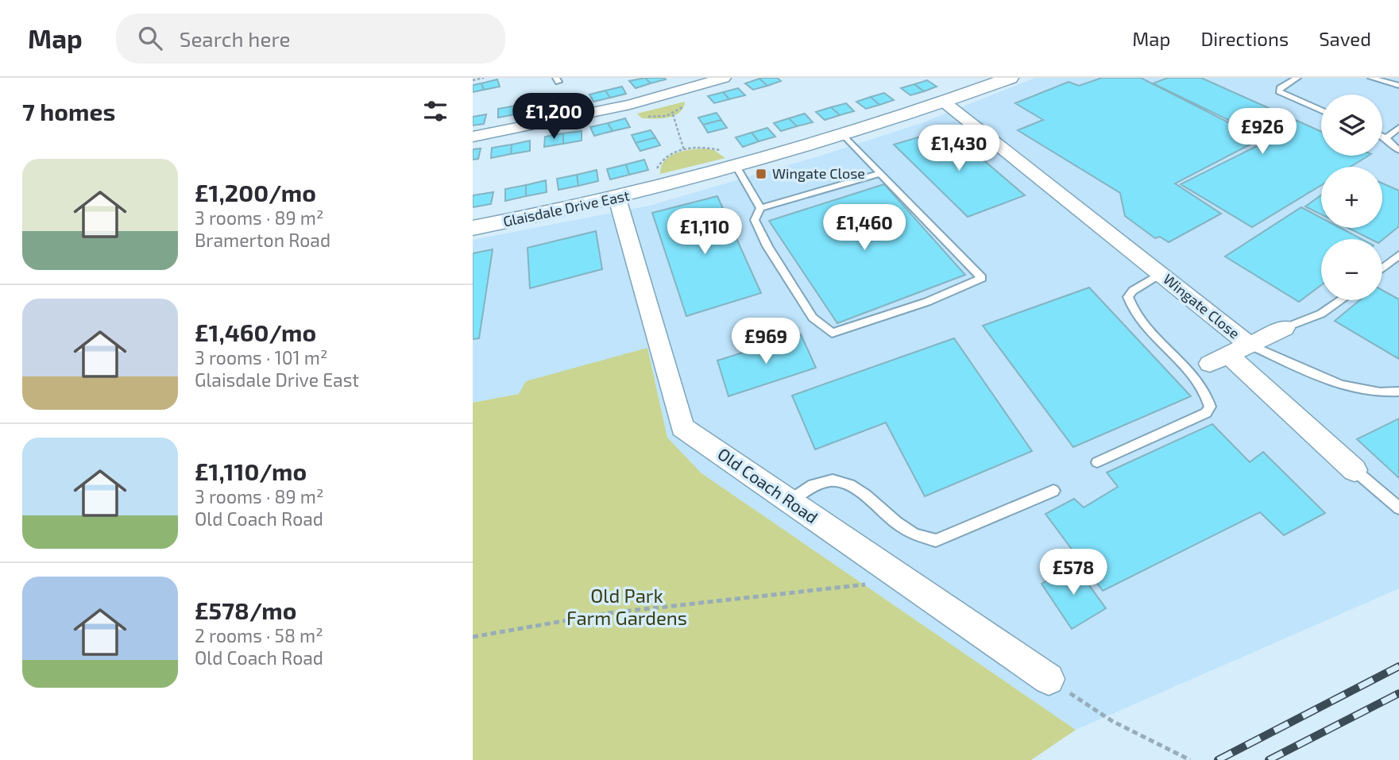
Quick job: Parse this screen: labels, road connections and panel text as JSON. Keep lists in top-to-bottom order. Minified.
{"streets":{"street":["Glaisdale Drive East","Wingate Close","Old Coach Road"]},"crossings":[["Glaisdale Drive East","Wingate Close"],["Glaisdale Drive East","Old Coach Road"]],"parks":["Old Park Farm Gardens"],"places":{"transit":["Wingate Close"]},"page":{"header":"Map","search":"Search here","nav":["Map","Directions","Saved"],"heading":"7 homes","price":["£1,200","£926","£1,430","£1,460","£1,110","£969","£578"],"map_buttons":["+","−"],"list":[{"name":"£1,200/mo","note":"3 rooms · 89 m² · Bramerton Road"},{"name":"£1,460/mo","note":"3 rooms · 101 m² · Glaisdale Drive East"},{"name":"£1,110/mo","note":"3 rooms · 89 m² · Old Coach Road"},{"name":"£578/mo","note":"2 rooms · 58 m² · Old Coach Road"}]}}
